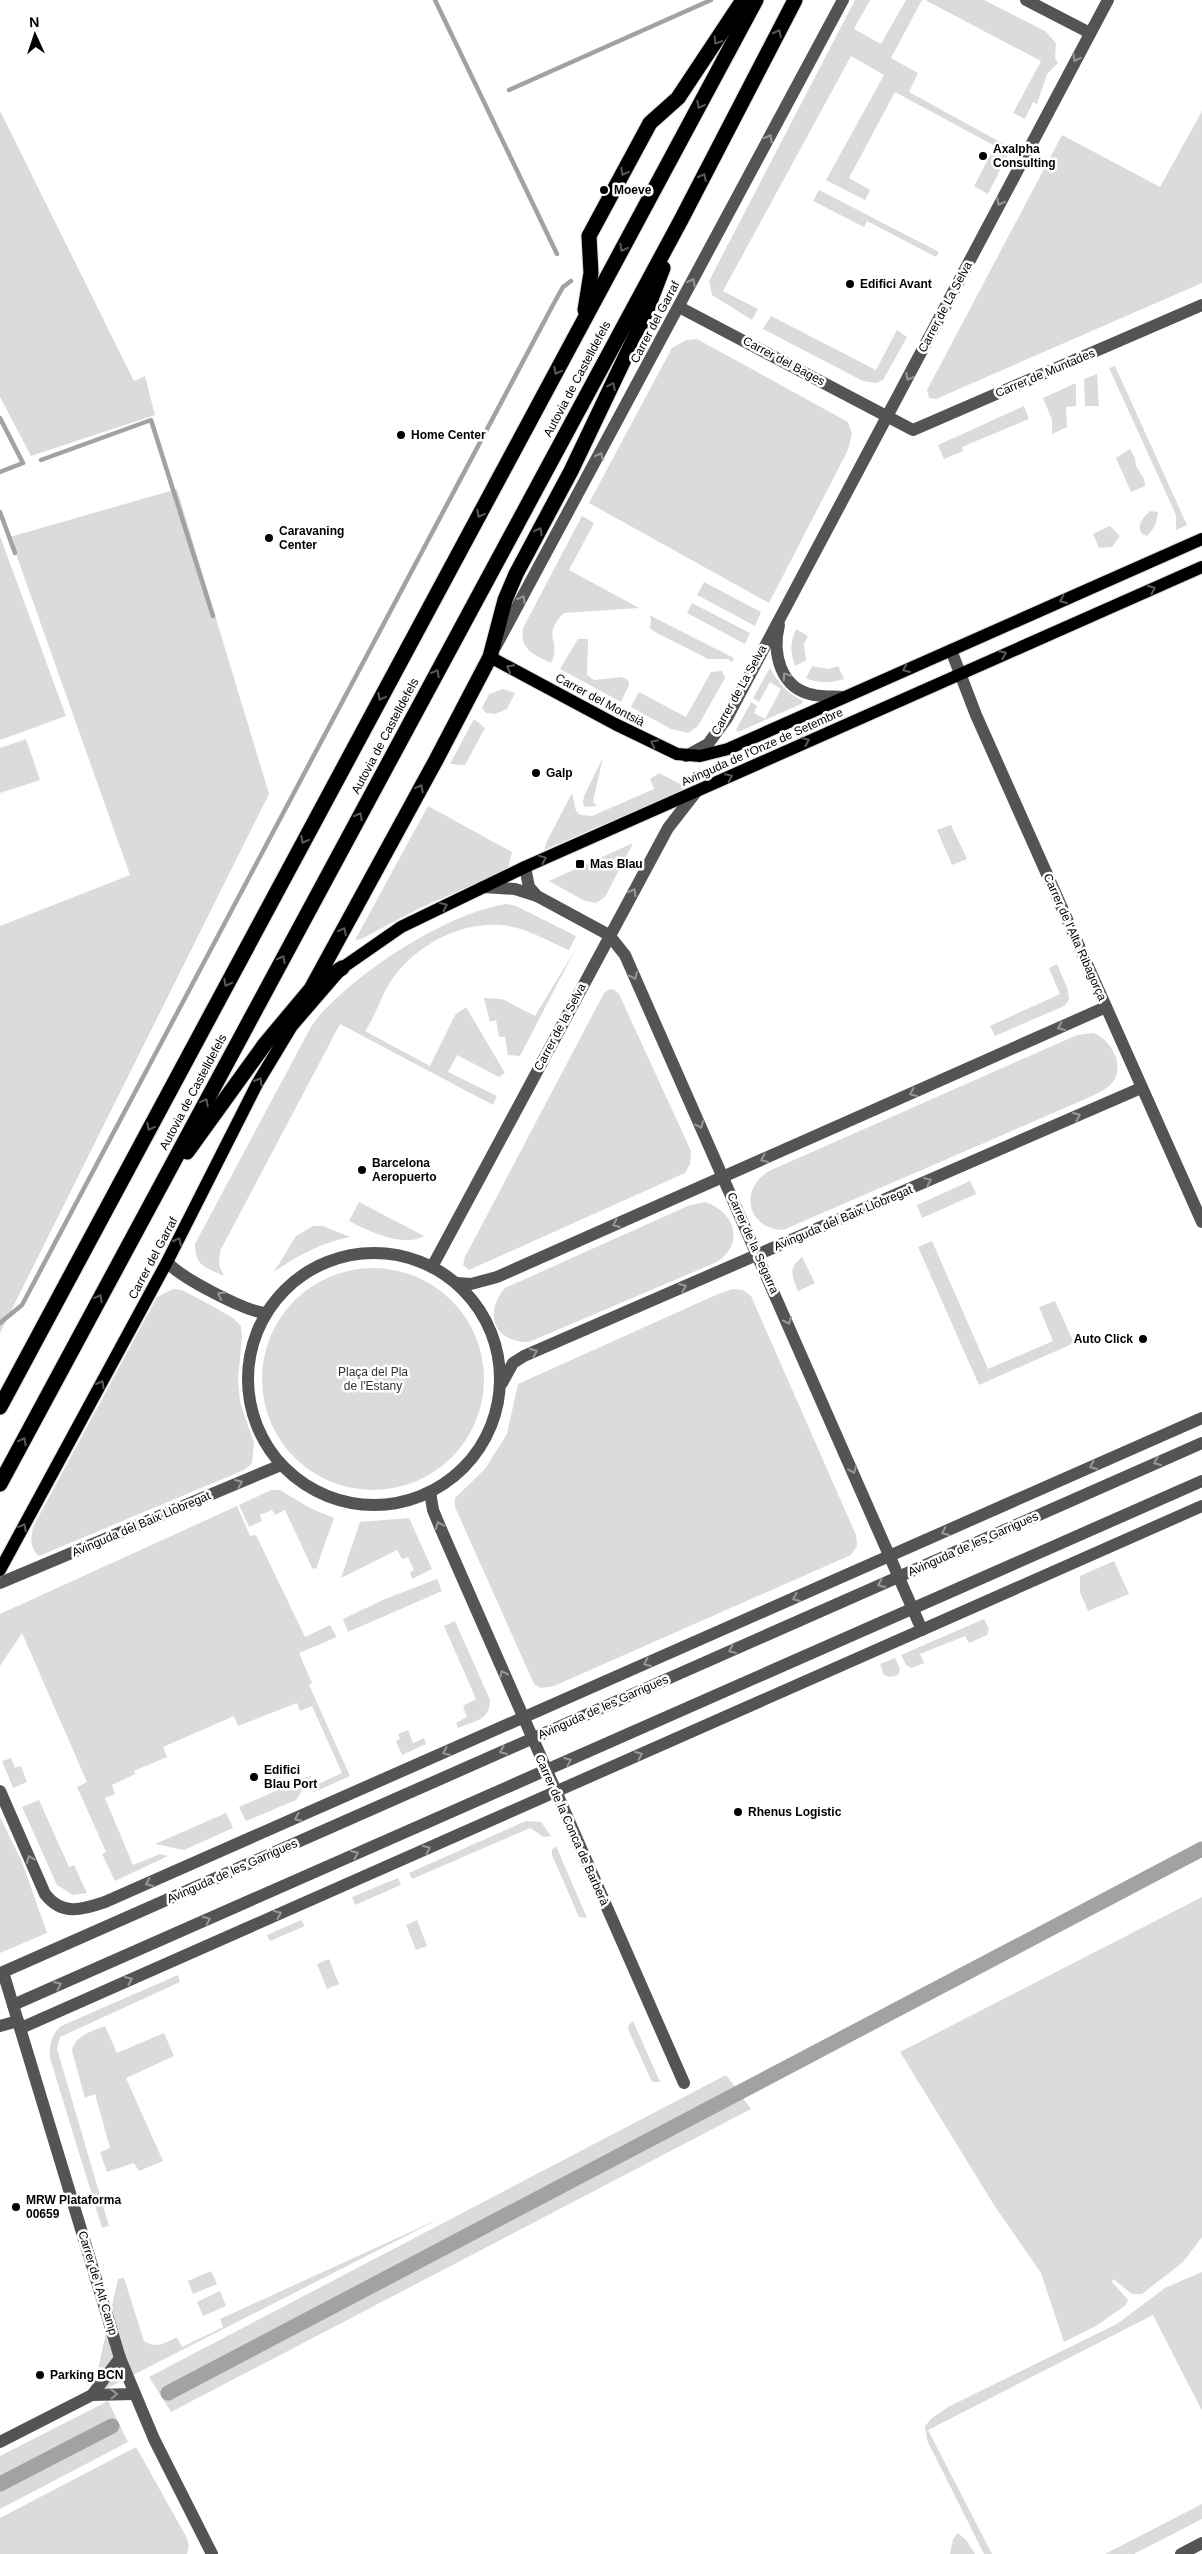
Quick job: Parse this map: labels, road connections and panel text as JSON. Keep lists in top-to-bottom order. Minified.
{"streets":{"highway":["Autovia de Castelldefels"],"main road":["Carrer del Garraf","Carrer del Montsià","Avinguda de l'Onze de Setembre"],"street":["Carrer de La Selva","Carrer del Bages","Carrer de Muntades","Carrer de l'Alta Ribagorça","Carrer de la Selva","Avinguda del Baix Llobregat","Carrer de la Segarra","Avinguda de les Garrigues","Carrer de la Conca de Barberà","Carrer de l'Alt Camp"]},"crossings":[["Carrer de La Selva","Carrer del Bages"],["Carrer de La Selva","Carrer de Muntades"],["Carrer de La Selva","Carrer del Montsià"],["Carrer de La Selva","Avinguda de l'Onze de Setembre"],["Carrer del Garraf","Carrer del Bages"],["Carrer del Garraf","Carrer del Montsià"],["Carrer del Garraf","Avinguda de l'Onze de Setembre"],["Carrer del Bages","Carrer de Muntades"],["Carrer del Montsià","Avinguda de l'Onze de Setembre"],["Avinguda de l'Onze de Setembre","Carrer de l'Alta Ribagorça"],["Avinguda de l'Onze de Setembre","Carrer de la Selva"],["Avinguda de l'Onze de Setembre","Carrer de la Segarra"],["Carrer de l'Alta Ribagorça","Avinguda del Baix Llobregat"],["Carrer de la Selva","Carrer de la Segarra"],["Avinguda del Baix Llobregat","Carrer de la Segarra"],["Carrer de la Segarra","Avinguda de les Garrigues"],["Avinguda de les Garrigues","Carrer de la Conca de Barberà"],["Avinguda de les Garrigues","Carrer de l'Alt Camp"]],"one_way":["Carrer del Garraf","Carrer del Montsià","Carrer de la Segarra","Carrer de la Conca de Barberà"],"parks":["Plaça del Pla de l'Estany"],"places":{"other":["Axalpha Consulting","Moeve","Edifici Avant","Home Center","Caravaning Center","Galp","Barcelona Aeropuerto","Auto Click","Edifici Blau Port","Rhenus Logistic","MRW Plataforma 00659","Parking BCN"],"transit":["Mas Blau"]},"north":"top"}
